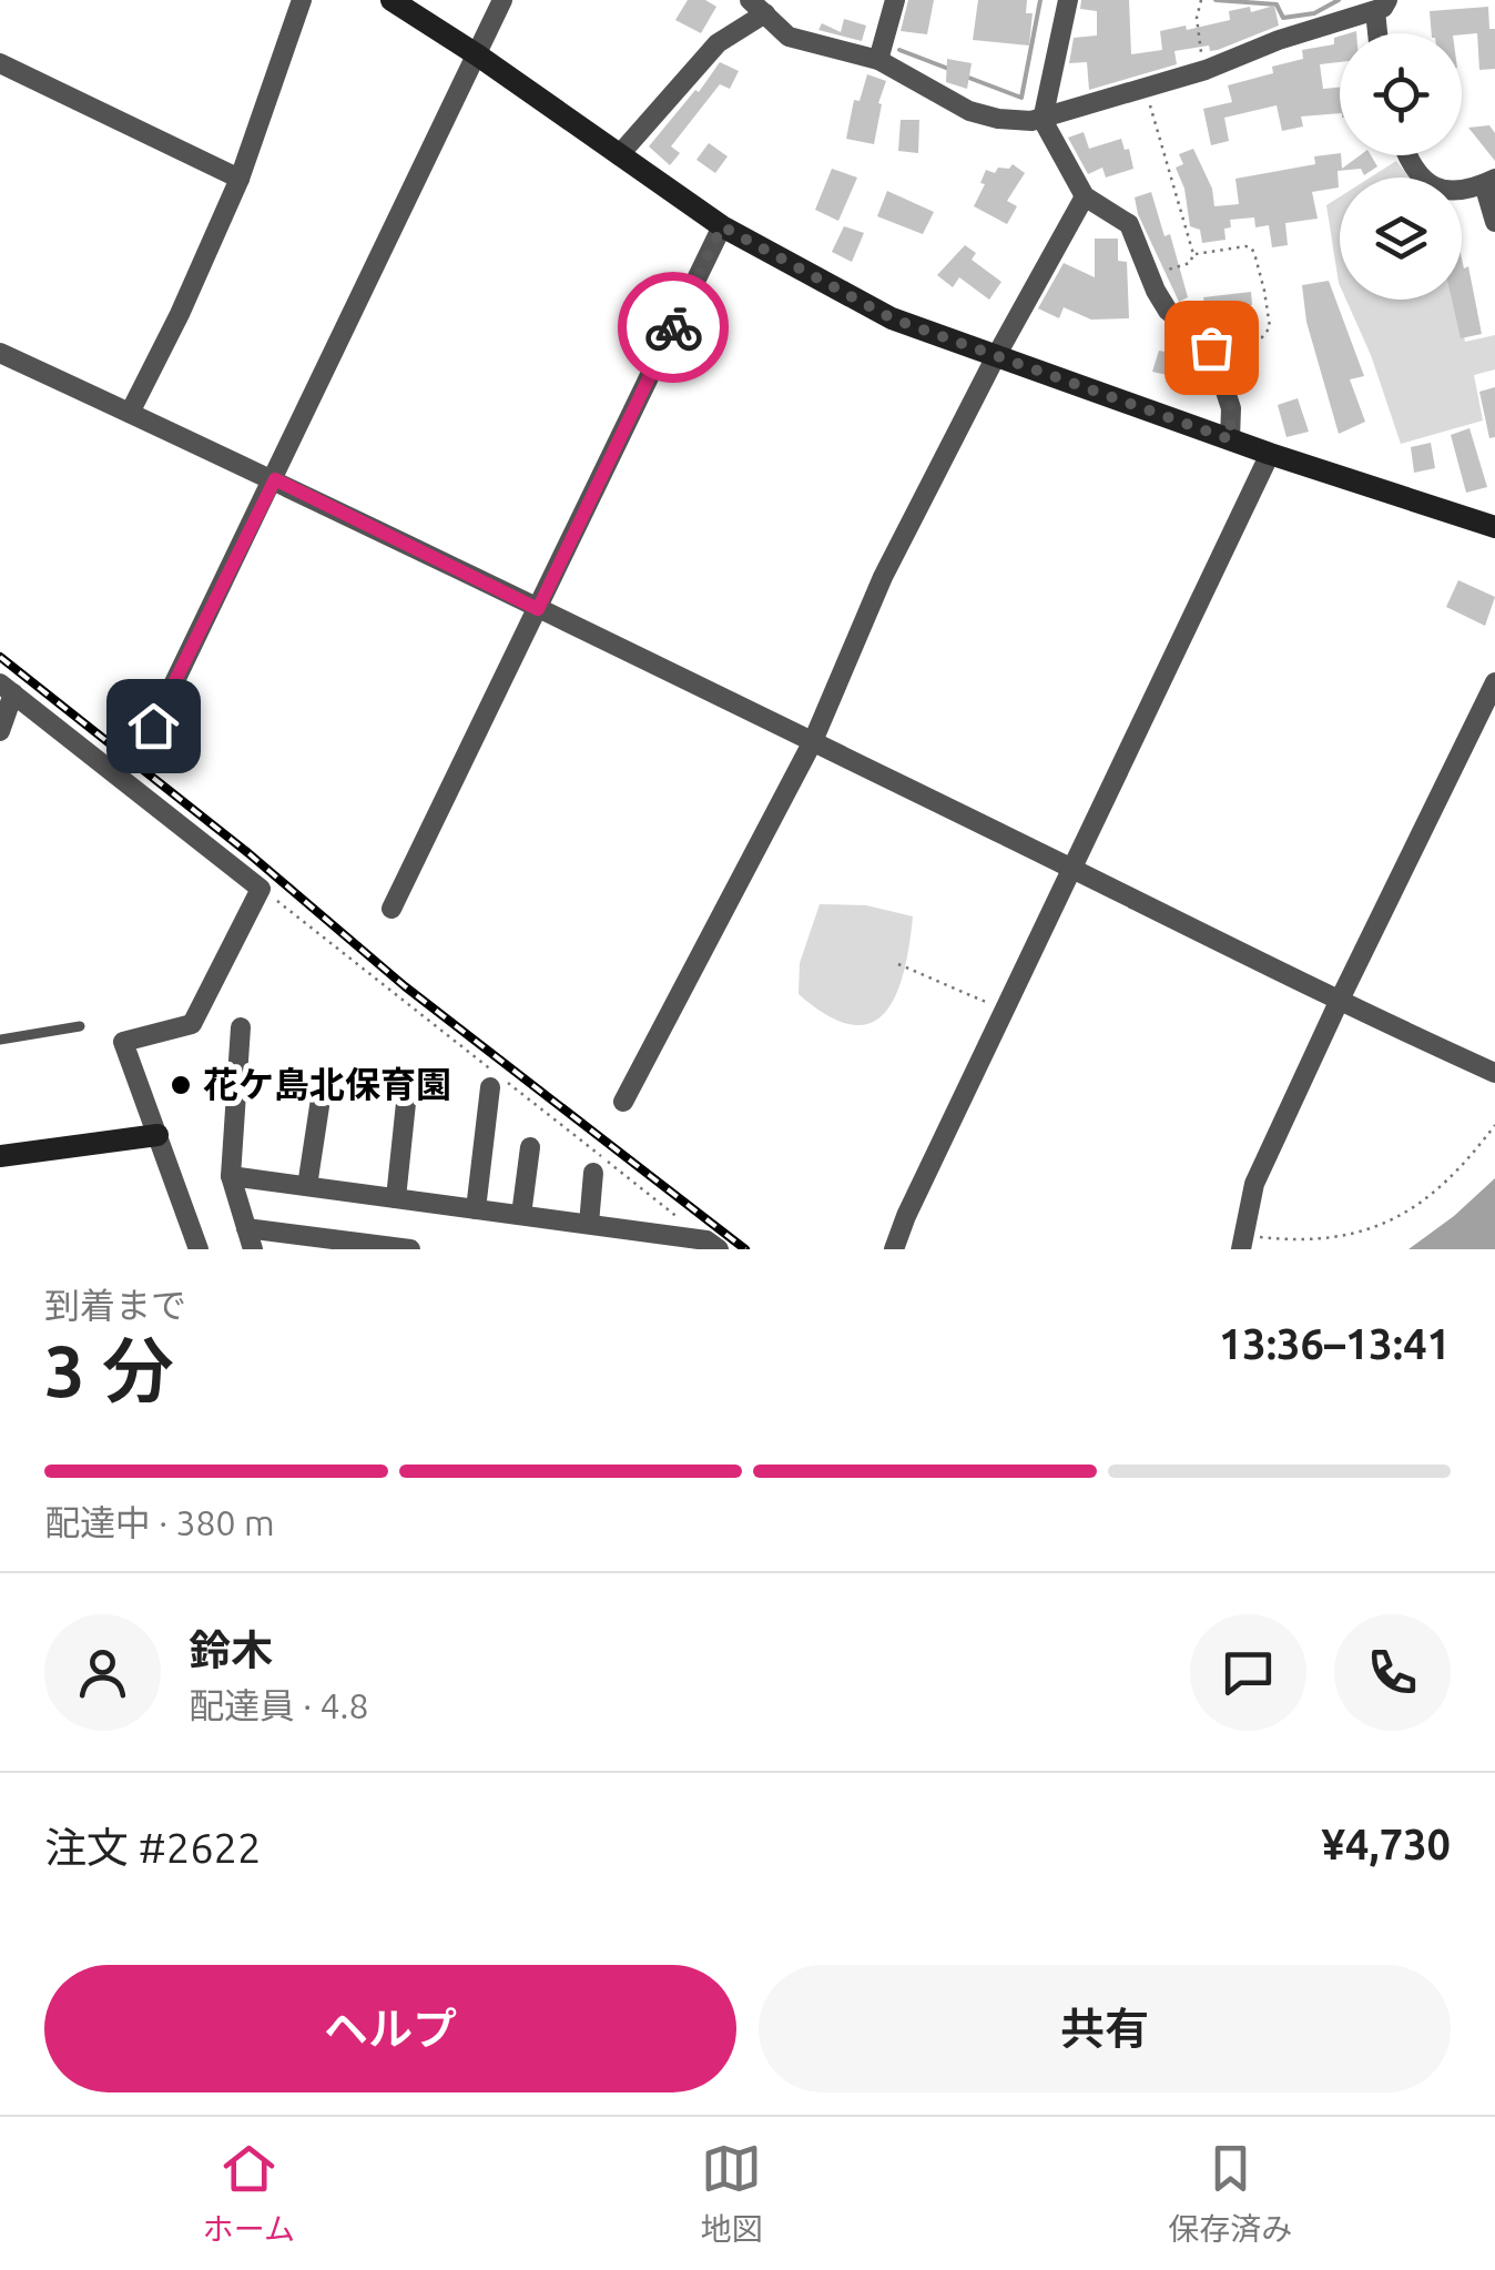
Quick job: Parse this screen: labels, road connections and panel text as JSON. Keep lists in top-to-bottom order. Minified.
{"places":["花ケ島北保育園"],"page":{"heading":["3 分","到着まで","13:36–13:41"],"panel":["鈴木","配達員 · 4.8","注文 #2622","¥4,730"],"bar":"配達中 · 380 m","buttons":["ヘルプ","共有"],"tabs":["ホーム","地図","保存済み"]}}
